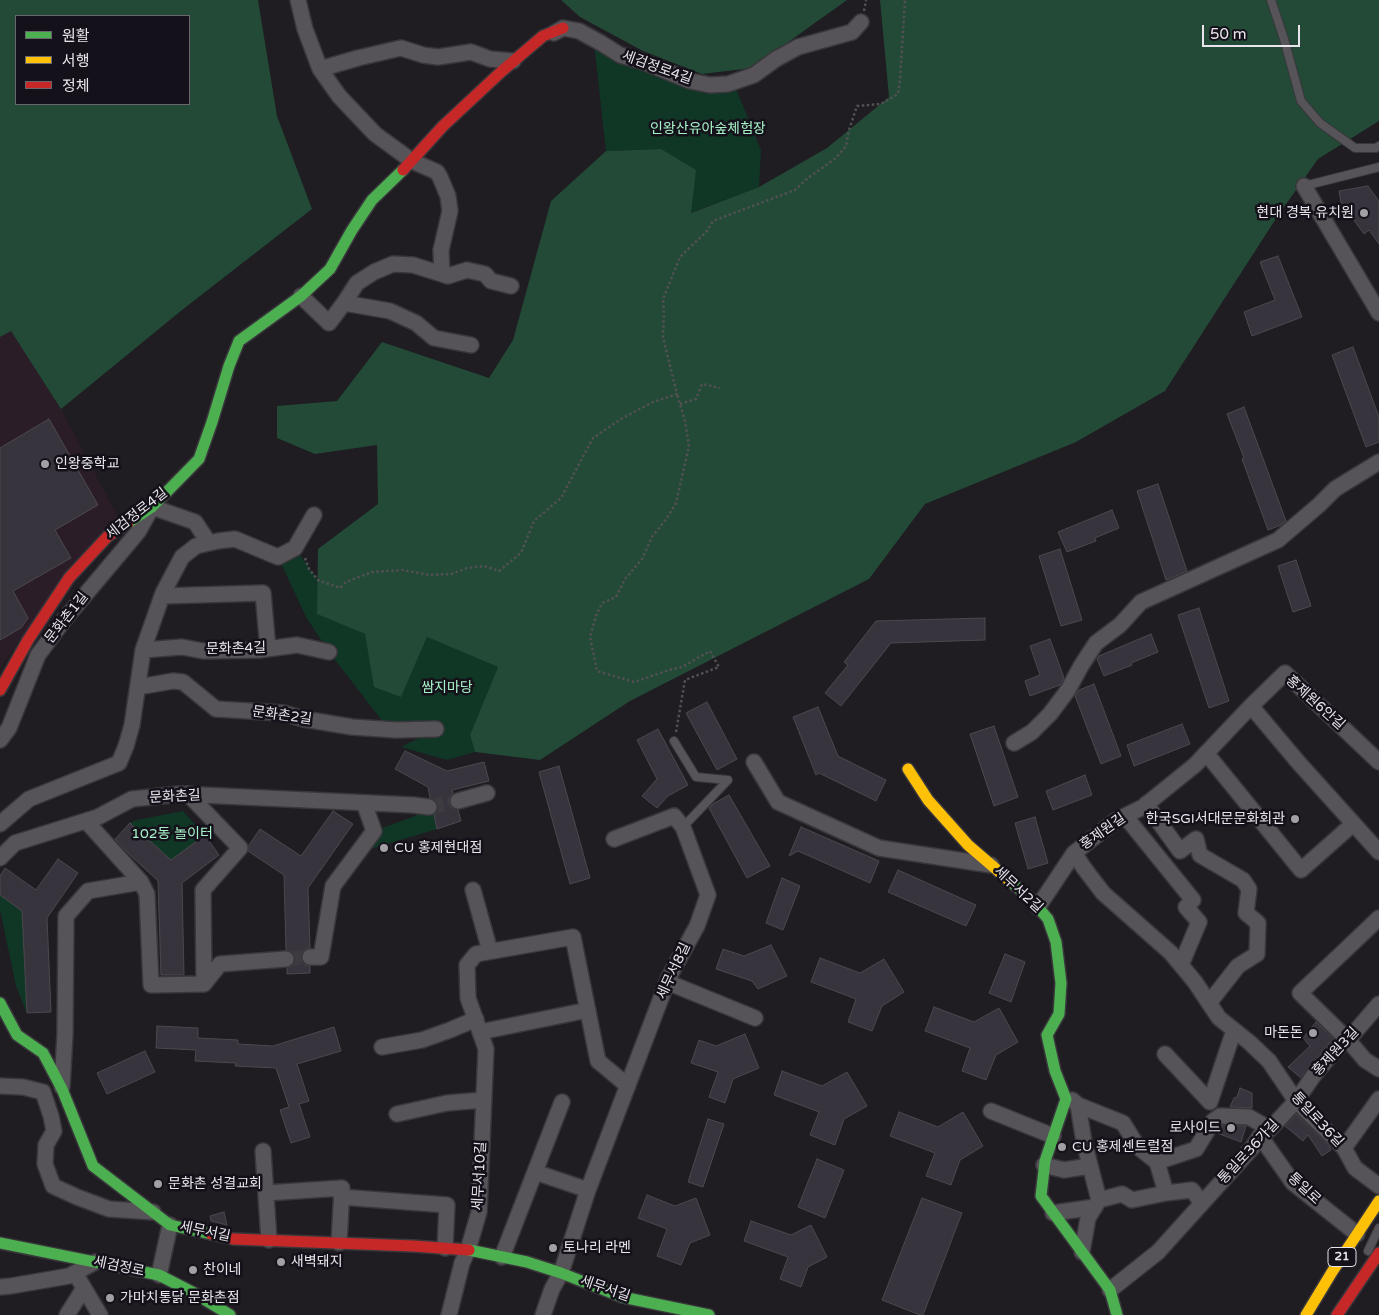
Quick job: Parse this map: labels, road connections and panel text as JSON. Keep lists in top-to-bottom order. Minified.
{"streets":{"street":["세검정로4길","문화촌1길","문화촌4길","홍제원6안길","문화촌2길","문화촌길","홍제원길","세무서2길","세무서8길","홍제원3길","통일로36길","통일로36가길","세무서10길","통일로","세무서길","21","세검정로"]},"crossings":[["세검정로4길","문화촌1길"],["홍제원6안길","홍제원길"],["홍제원길","세무서2길"],["홍제원길","통일로36길"],["세무서8길","세무서10길"],["세무서8길","세무서길"],["홍제원3길","통일로36길"],["홍제원3길","통일로36가길"],["통일로36길","통일로36가길"],["통일로36가길","통일로"],["세무서10길","세무서길"],["통일로","21"]],"parks":["인왕산유아숲체험장","쌈지마당","102동 놀이터"],"places":["현대 경복 유치원","인왕중학교","한국SGI서대문문화회관","CU 홍제현대점","마돈돈","로사이드","CU 홍제센트럴점","문화촌 성결교회","토나리 라멘","새벽돼지","찬이네","가마치통닭 문화촌점"],"legend":["원활","서행","정체"],"scale_bar":"50 m"}
